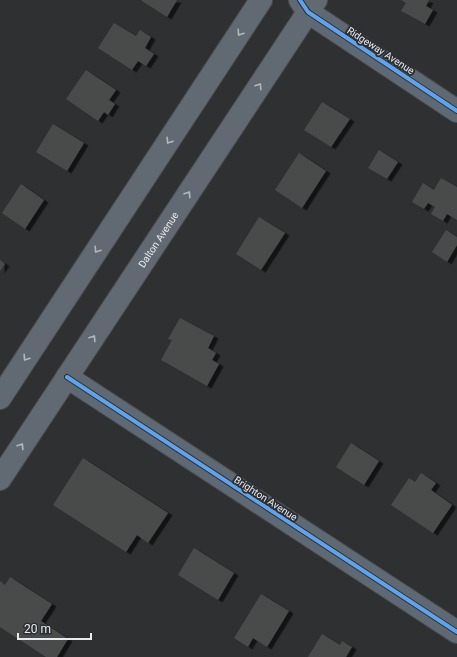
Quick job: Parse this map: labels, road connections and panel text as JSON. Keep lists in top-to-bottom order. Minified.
{"streets":{"main road":["Dalton Avenue"],"street":["Ridgeway Avenue","Brighton Avenue"]},"crossings":[["Ridgeway Avenue","Dalton Avenue"],["Dalton Avenue","Brighton Avenue"]],"scale_bar":"20 m"}
